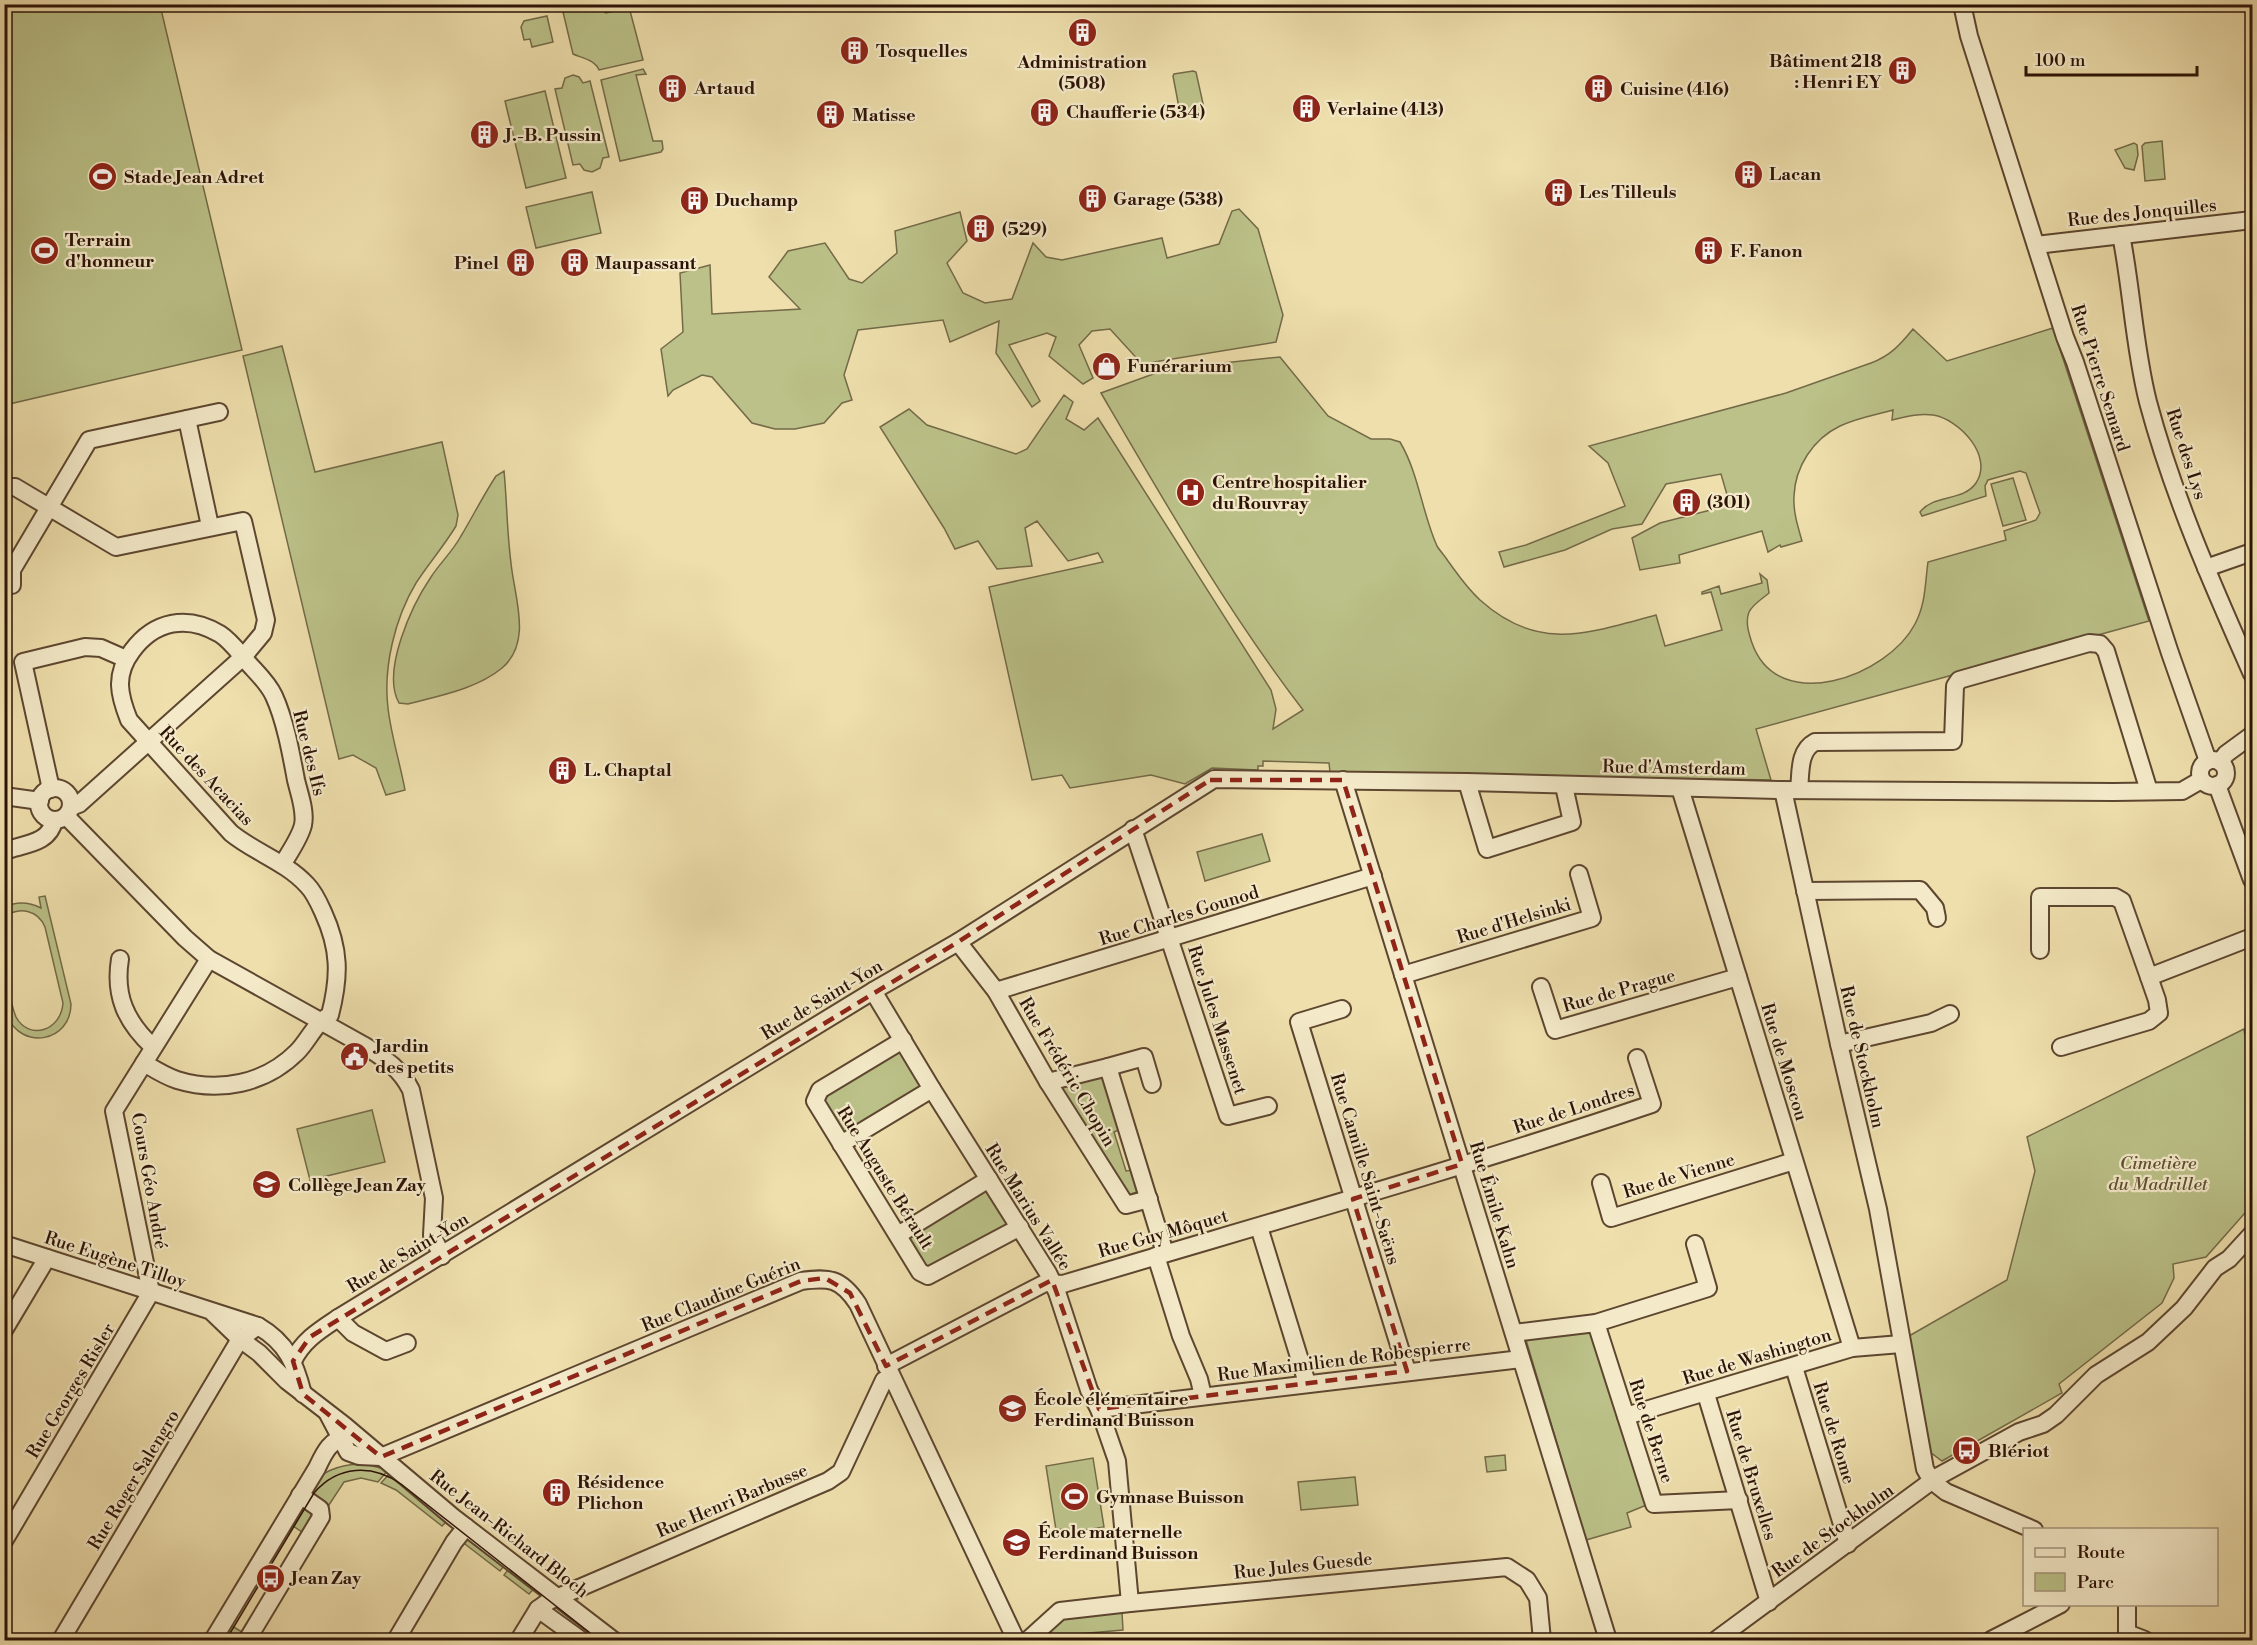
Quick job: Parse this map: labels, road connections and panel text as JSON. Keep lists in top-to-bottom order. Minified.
{"streets":{"street":["Rue des Jonquilles","Rue Pierre Semard","Rue des Lys","Rue des Ifs","Rue d'Amsterdam","Rue des Acacias","Rue Charles Gounod","Rue d'Helsinki","Rue de Prague","Rue de Saint-Yon","Rue Jules Massenet","Rue de Stockholm","Rue de Moscou","Rue Frédéric Chopin","Rue de Londres","Rue Camille Saint-Saëns","Rue de Vienne","Rue Auguste Bérault","Cours Géo André","Rue Émile Kahn","Rue Marius Vallée","Rue Guy Môquet","Rue Eugène Tilloy","Rue Claudine Guérin","Rue de Washington","Rue Maximilien de Robespierre","Rue Georges Risler","Rue de Berne","Rue de Rome","Rue de Bruxelles","Rue Roger Salengro","Rue Henri Barbusse","Rue Jean-Richard Bloch","Rue Jules Guesde"]},"crossings":[["Rue des Jonquilles","Rue Pierre Semard"],["Rue des Jonquilles","Rue des Lys"],["Rue des Ifs","Rue des Acacias"],["Rue d'Amsterdam","Rue de Saint-Yon"],["Rue d'Amsterdam","Rue de Stockholm"],["Rue d'Amsterdam","Rue de Moscou"],["Rue d'Amsterdam","Rue Émile Kahn"],["Rue des Acacias","Cours Géo André"],["Rue Charles Gounod","Rue Jules Massenet"],["Rue Charles Gounod","Rue Frédéric Chopin"],["Rue Charles Gounod","Rue Émile Kahn"],["Rue d'Helsinki","Rue Émile Kahn"],["Rue de Prague","Rue de Moscou"],["Rue de Saint-Yon","Rue Jules Massenet"],["Rue de Saint-Yon","Rue Frédéric Chopin"],["Rue de Saint-Yon","Rue Émile Kahn"],["Rue de Saint-Yon","Rue Marius Vallée"],["Rue de Saint-Yon","Rue Eugène Tilloy"],["Rue de Stockholm","Rue de Washington"],["Rue de Stockholm","Rue de Rome"],["Rue de Stockholm","Rue de Bruxelles"],["Rue de Moscou","Rue de Vienne"],["Rue de Moscou","Rue de Washington"],["Rue de Londres","Rue Émile Kahn"],["Rue de Londres","Rue Guy Môquet"],["Rue Camille Saint-Saëns","Rue Guy Môquet"],["Rue Camille Saint-Saëns","Rue Maximilien de Robespierre"],["Rue Auguste Bérault","Rue Marius Vallée"],["Cours Géo André","Rue Eugène Tilloy"],["Cours Géo André","Rue Georges Risler"],["Rue Émile Kahn","Rue Guy Môquet"],["Rue Émile Kahn","Rue Maximilien de Robespierre"],["Rue Marius Vallée","Rue Guy Môquet"],["Rue Marius Vallée","Rue Maximilien de Robespierre"],["Rue Marius Vallée","Rue Jules Guesde"],["Rue Guy Môquet","Rue Claudine Guérin"],["Rue Guy Môquet","Rue Henri Barbusse"],["Rue Eugène Tilloy","Rue Claudine Guérin"],["Rue Eugène Tilloy","Rue Georges Risler"],["Rue Eugène Tilloy","Rue Roger Salengro"],["Rue Eugène Tilloy","Rue Jean-Richard Bloch"],["Rue Claudine Guérin","Rue Henri Barbusse"],["Rue Claudine Guérin","Rue Jean-Richard Bloch"],["Rue de Washington","Rue de Berne"],["Rue de Washington","Rue de Rome"],["Rue de Washington","Rue de Bruxelles"],["Rue de Berne","Rue de Bruxelles"],["Rue Henri Barbusse","Rue Jean-Richard Bloch"]],"parks":["Cimetière du Madrillet"],"places":{"building":["Administration (508)","Tosquelles","Bâtiment 218 : Henri EY","Artaud","Cuisine (416)","Verlaine (413)","Chaufferie (534)","Matisse","J.-B. Pussin","Lacan","Les Tilleuls","Garage (538)","Duchamp","(529)","F. Fanon","Pinel","Maupassant","(301)","L. Chaptal","Résidence Plichon"],"sports":["Stade Jean Adret","Terrain d'honneur","Gymnase Buisson"],"shop":["Funérarium"],"hospital":["Centre hospitalier du Rouvray"],"public building":["Jardin des petits"],"school or university":["Collège Jean Zay","École élémentaire Ferdinand Buisson","École maternelle Ferdinand Buisson"],"bus stop":["Blériot","Jean Zay"]},"legend":["Route","Parc"],"scale_bar":"100 m"}
